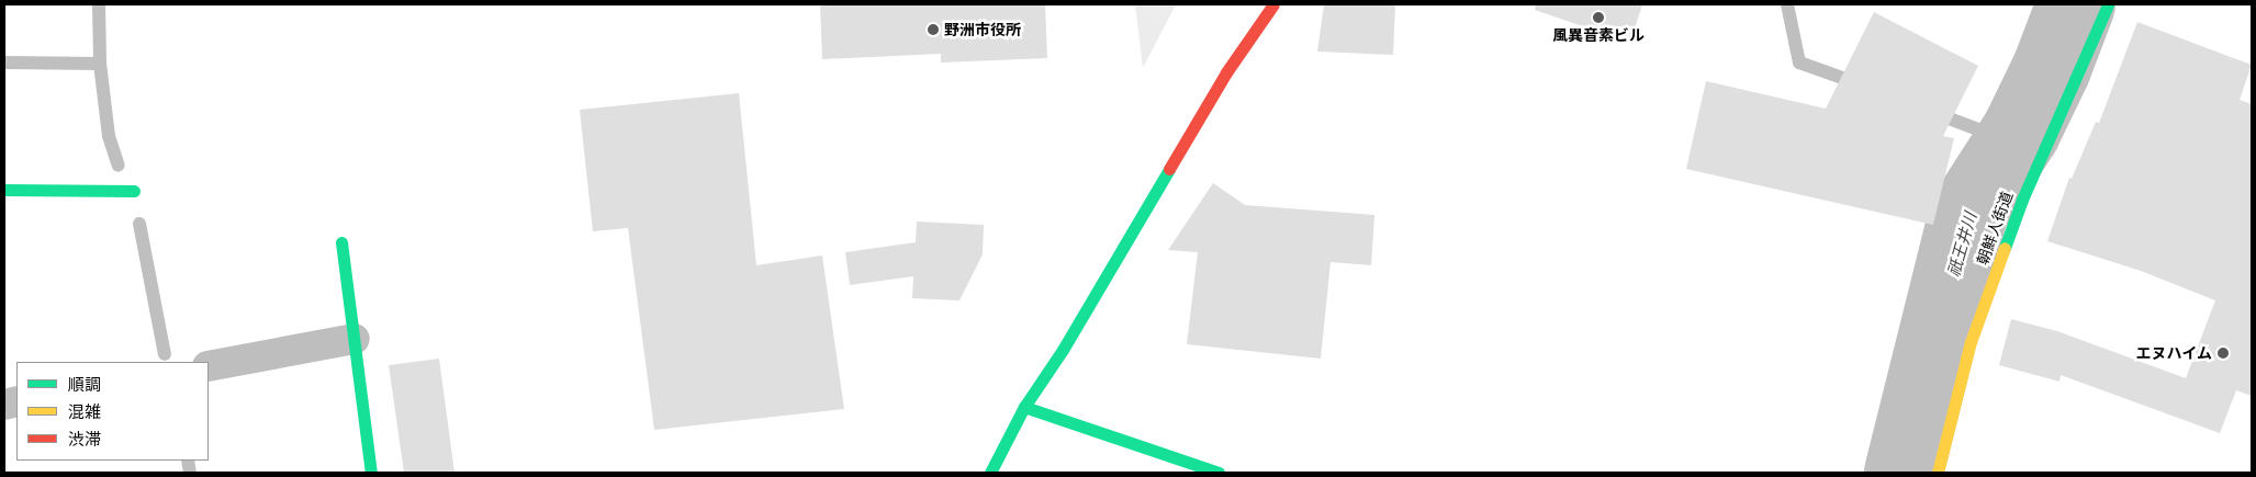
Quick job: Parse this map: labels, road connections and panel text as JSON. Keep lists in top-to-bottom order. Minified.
{"streets":{"street":["朝鮮人街道"]},"water":["祇王井川"],"places":["風異音素ビル","野洲市役所","エヌハイム"],"legend":["順調","混雑","渋滞"]}
